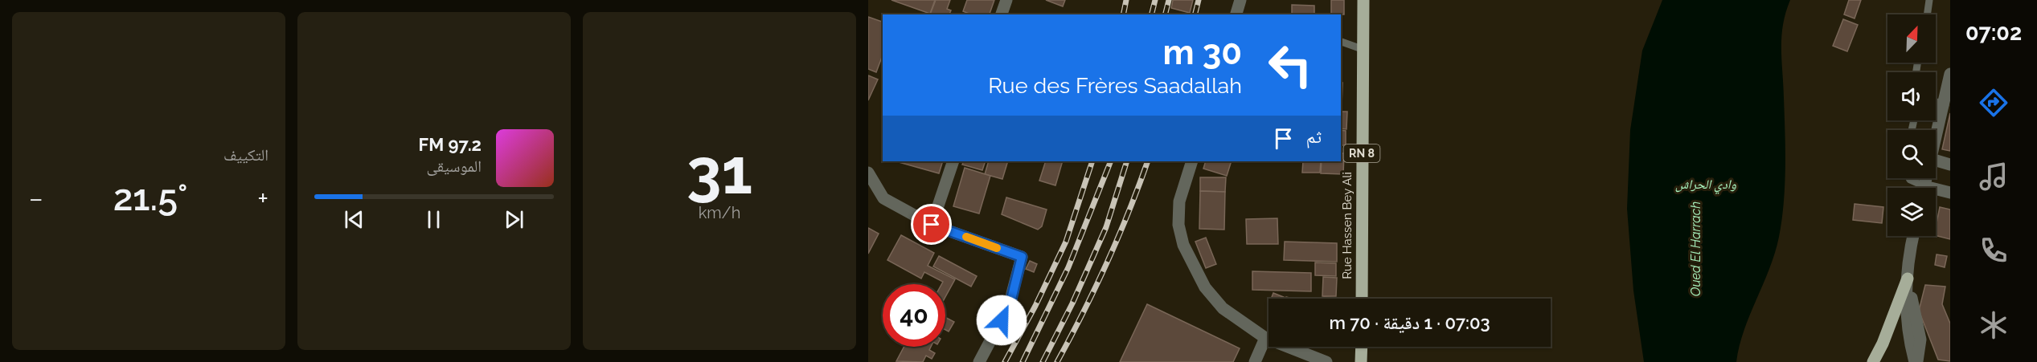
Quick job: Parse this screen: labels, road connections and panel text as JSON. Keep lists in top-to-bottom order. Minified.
{"streets":{"main road":["RN 8","Rue Hassen Bey Ali"]},"water":["وادي الحراش","Oued El Harrach"],"north":"top right","page":{"tabs":"07:02","tile":[["31","km/h"],"التكييف"],"turn":["30 m","Rue des Frères Saadallah"],"then":"ثم","song":["97.2 FM","الموسيقى"],"heat":["−","21.5°","+"],"limit":"40","trip":"07:03 · 1 دقيقة · 70 m"}}
